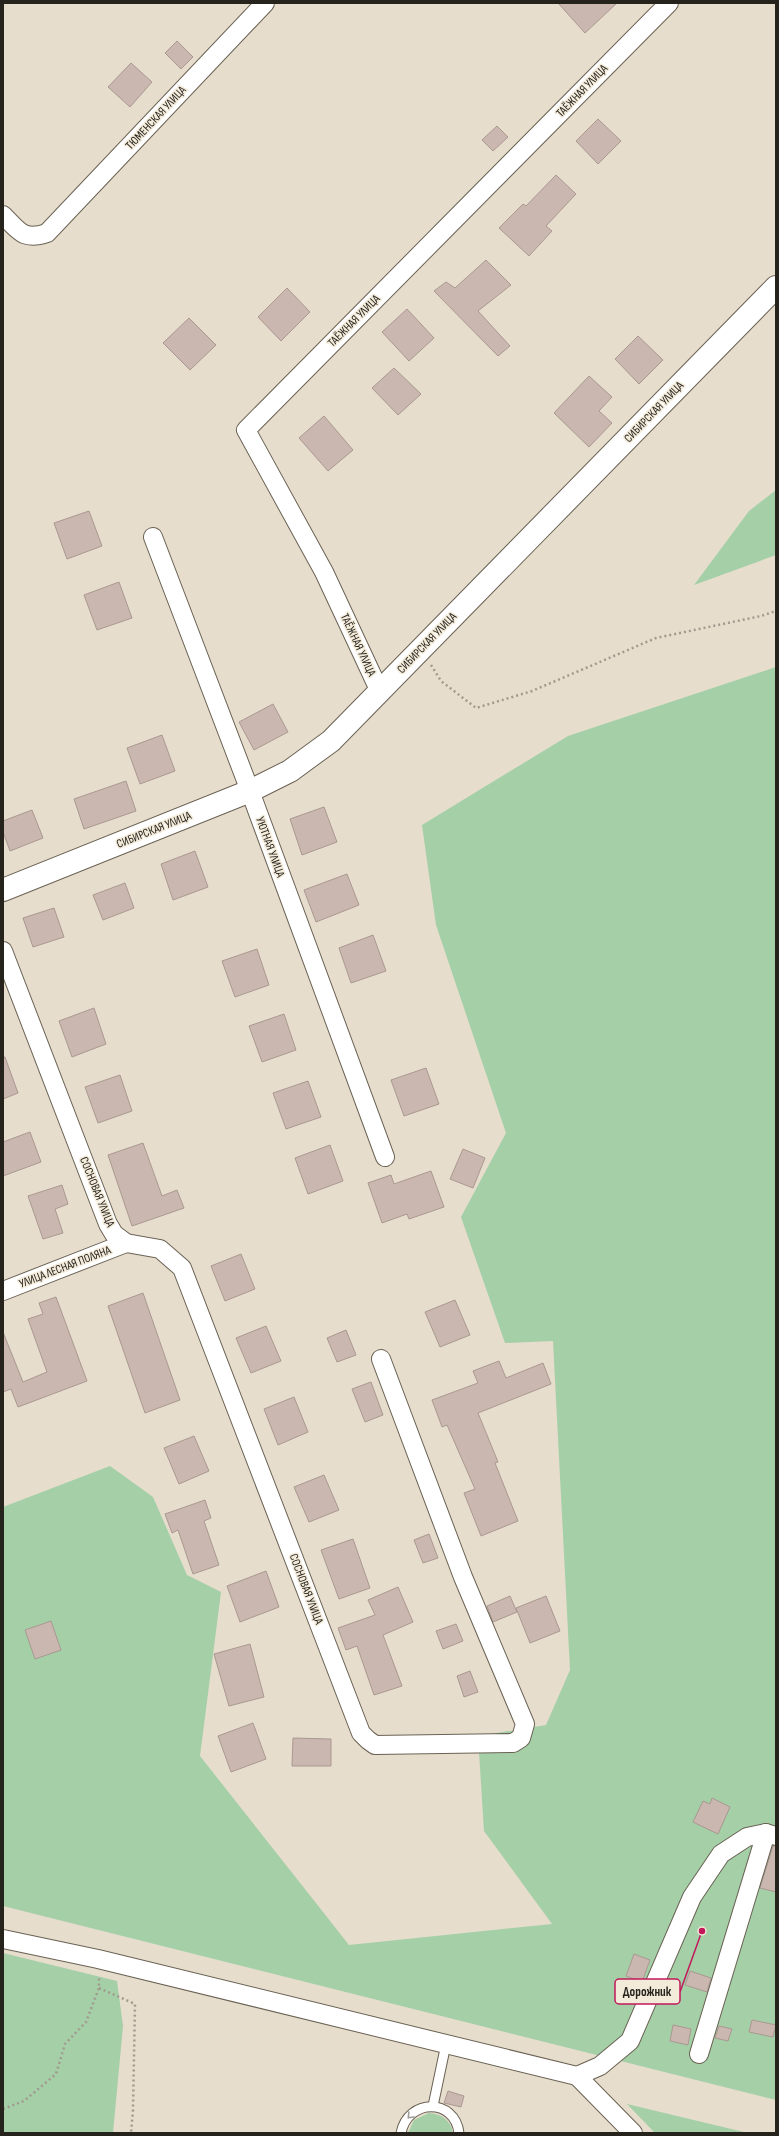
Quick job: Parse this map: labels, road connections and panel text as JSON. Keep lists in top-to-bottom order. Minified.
{"streets":{"street":["ТАЁЖНАЯ УЛИЦА","ТЮМЕНСКАЯ УЛИЦА","СИБИРСКАЯ УЛИЦА","УЮТНАЯ УЛИЦА","СОСНОВАЯ УЛИЦА","УЛИЦА ЛЕСНАЯ ПОЛЯНА"]},"crossings":[["ТАЁЖНАЯ УЛИЦА","СИБИРСКАЯ УЛИЦА"],["СИБИРСКАЯ УЛИЦА","УЮТНАЯ УЛИЦА"],["СОСНОВАЯ УЛИЦА","УЛИЦА ЛЕСНАЯ ПОЛЯНА"]],"places":["Дорожник"]}
